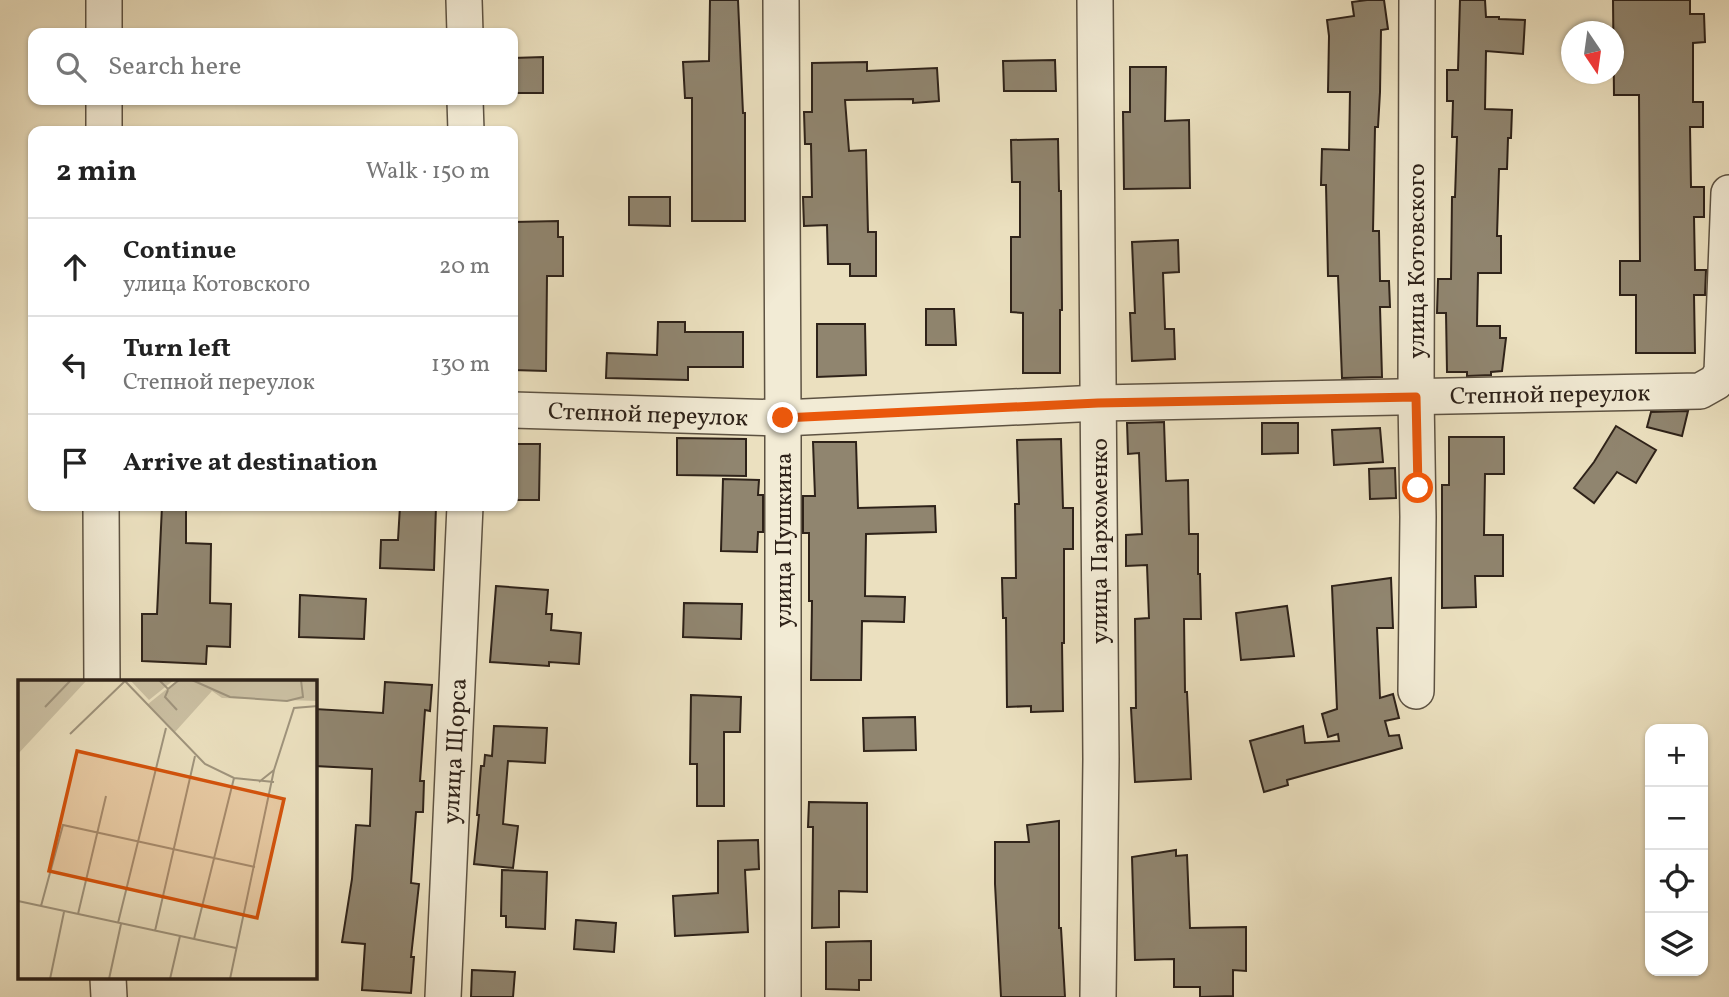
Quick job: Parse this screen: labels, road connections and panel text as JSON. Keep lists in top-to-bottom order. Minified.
{"streets":{"street":["улица Котовского","Степной переулок","улица Пушкина","улица Пархоменко","улица Щорса"]},"crossings":[["улица Котовского","Степной переулок"],["Степной переулок","улица Пушкина"],["Степной переулок","улица Пархоменко"]],"north":"bottom","page":{"search":"Search here","heading":["2 min","Walk · 150 m"],"list":[["Continue","улица Котовского","20 m"],["Turn left","Степной переулок","130 m"],"Arrive at destination"],"map_buttons":["+","−"]}}
